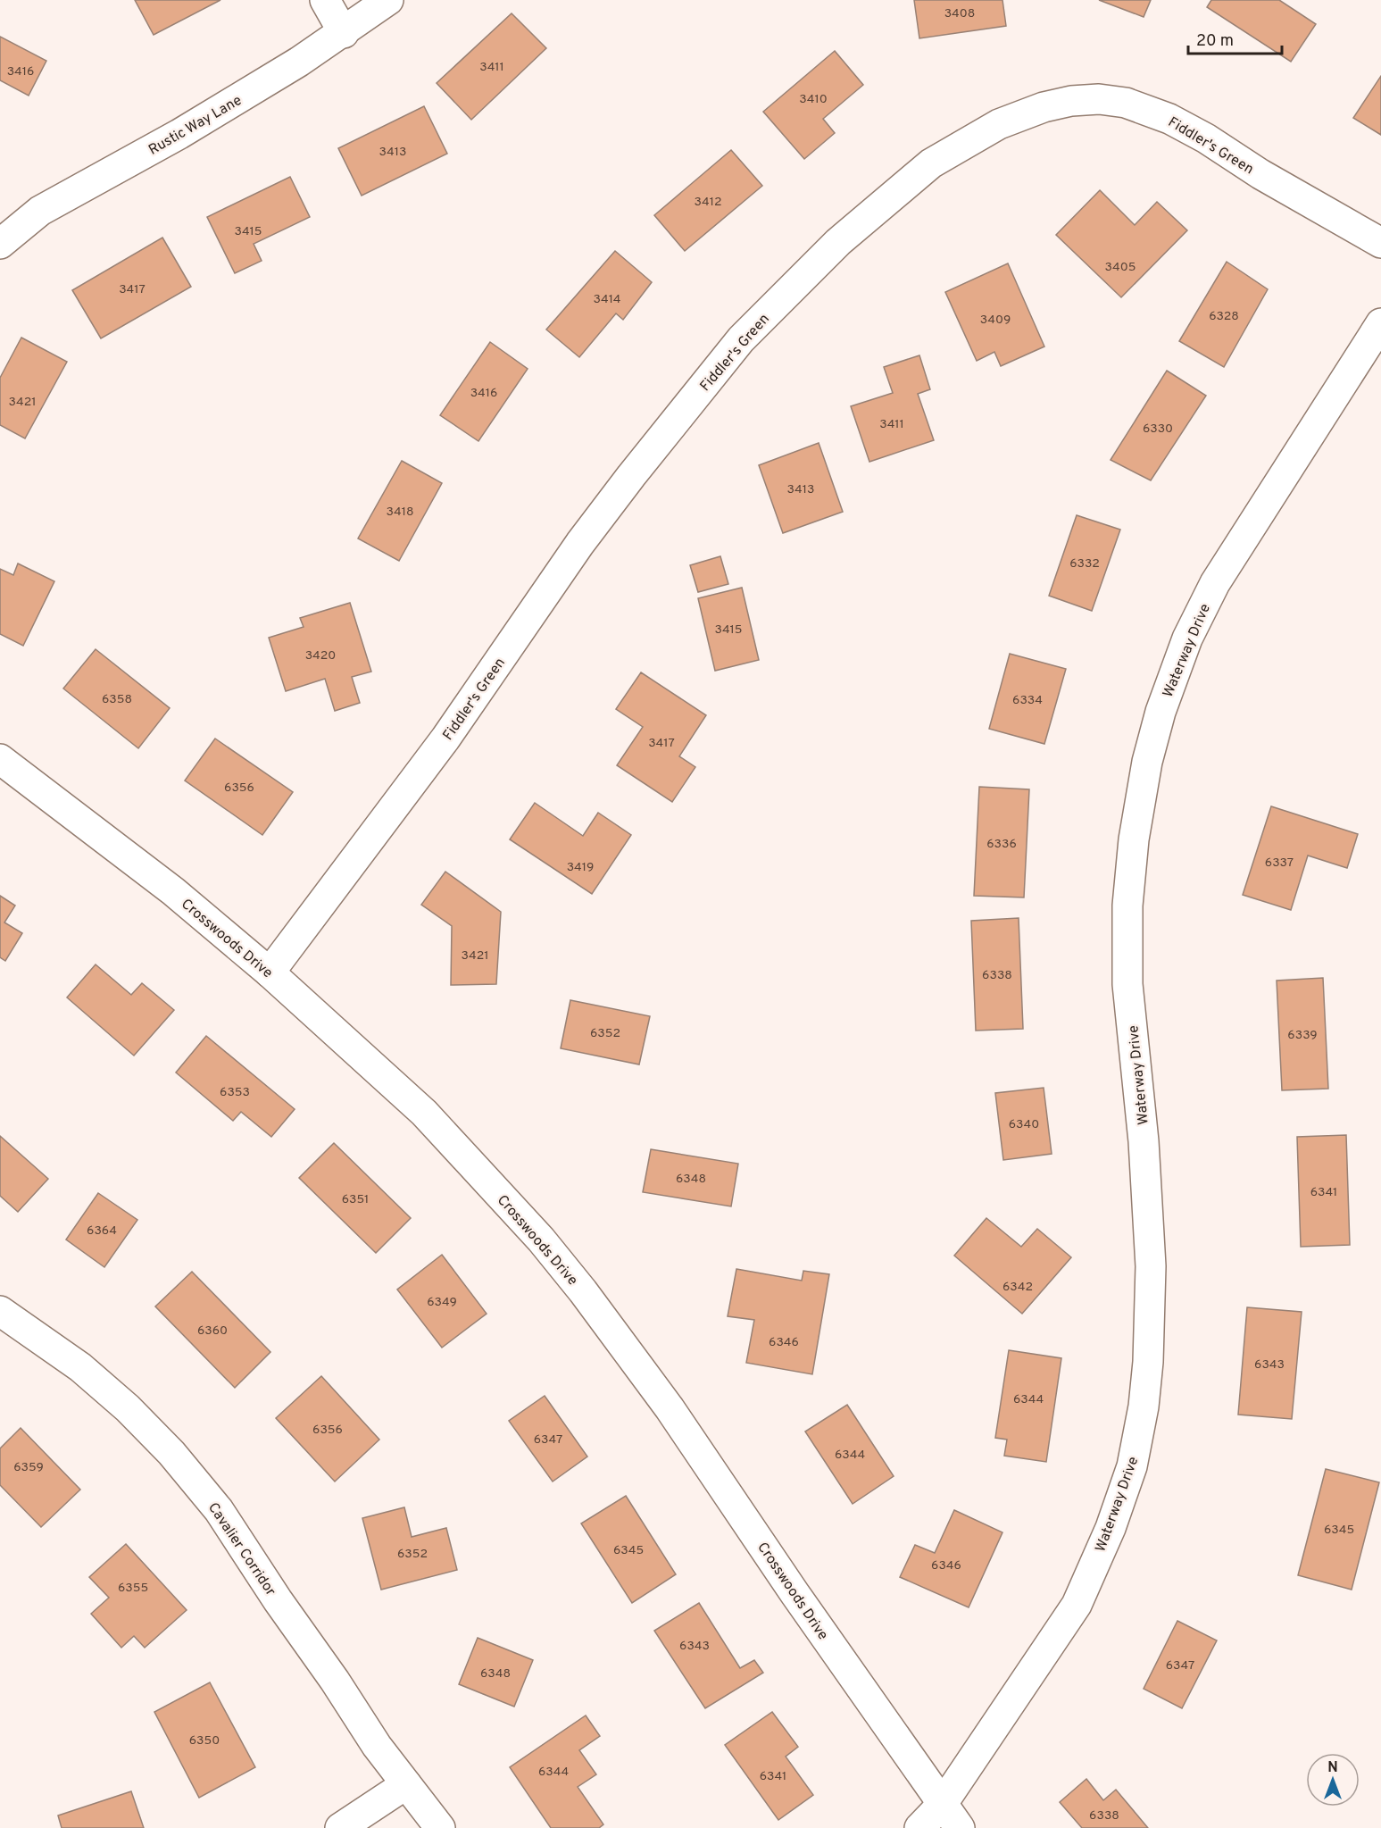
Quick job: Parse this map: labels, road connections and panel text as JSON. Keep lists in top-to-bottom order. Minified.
{"streets":{"street":["Rustic Way Lane","Fiddler's Green","Waterway Drive","Crosswoods Drive","Cavalier Corridor"]},"crossings":[["Fiddler's Green","Crosswoods Drive"],["Waterway Drive","Crosswoods Drive"]],"house_numbers":["3408","3411","3416","3410","3413","3412","3415","3405","3417","3414","6328","3409","3416","3421","3411","6330","3413","3418","6332","3415","3420","6358","6334","3417","6356","6336","6337","3419","3421","6338","6352","6339","6353","6340","6348","6341","6351","6364","6342","6349","6360","6346","6343","6344","6356","6347","6344","6359","6345","6345","6352","6346","6355","6343","6347","6348","6350","6344","6341","6338"],"scale_bar":"20 m","north":"top"}
